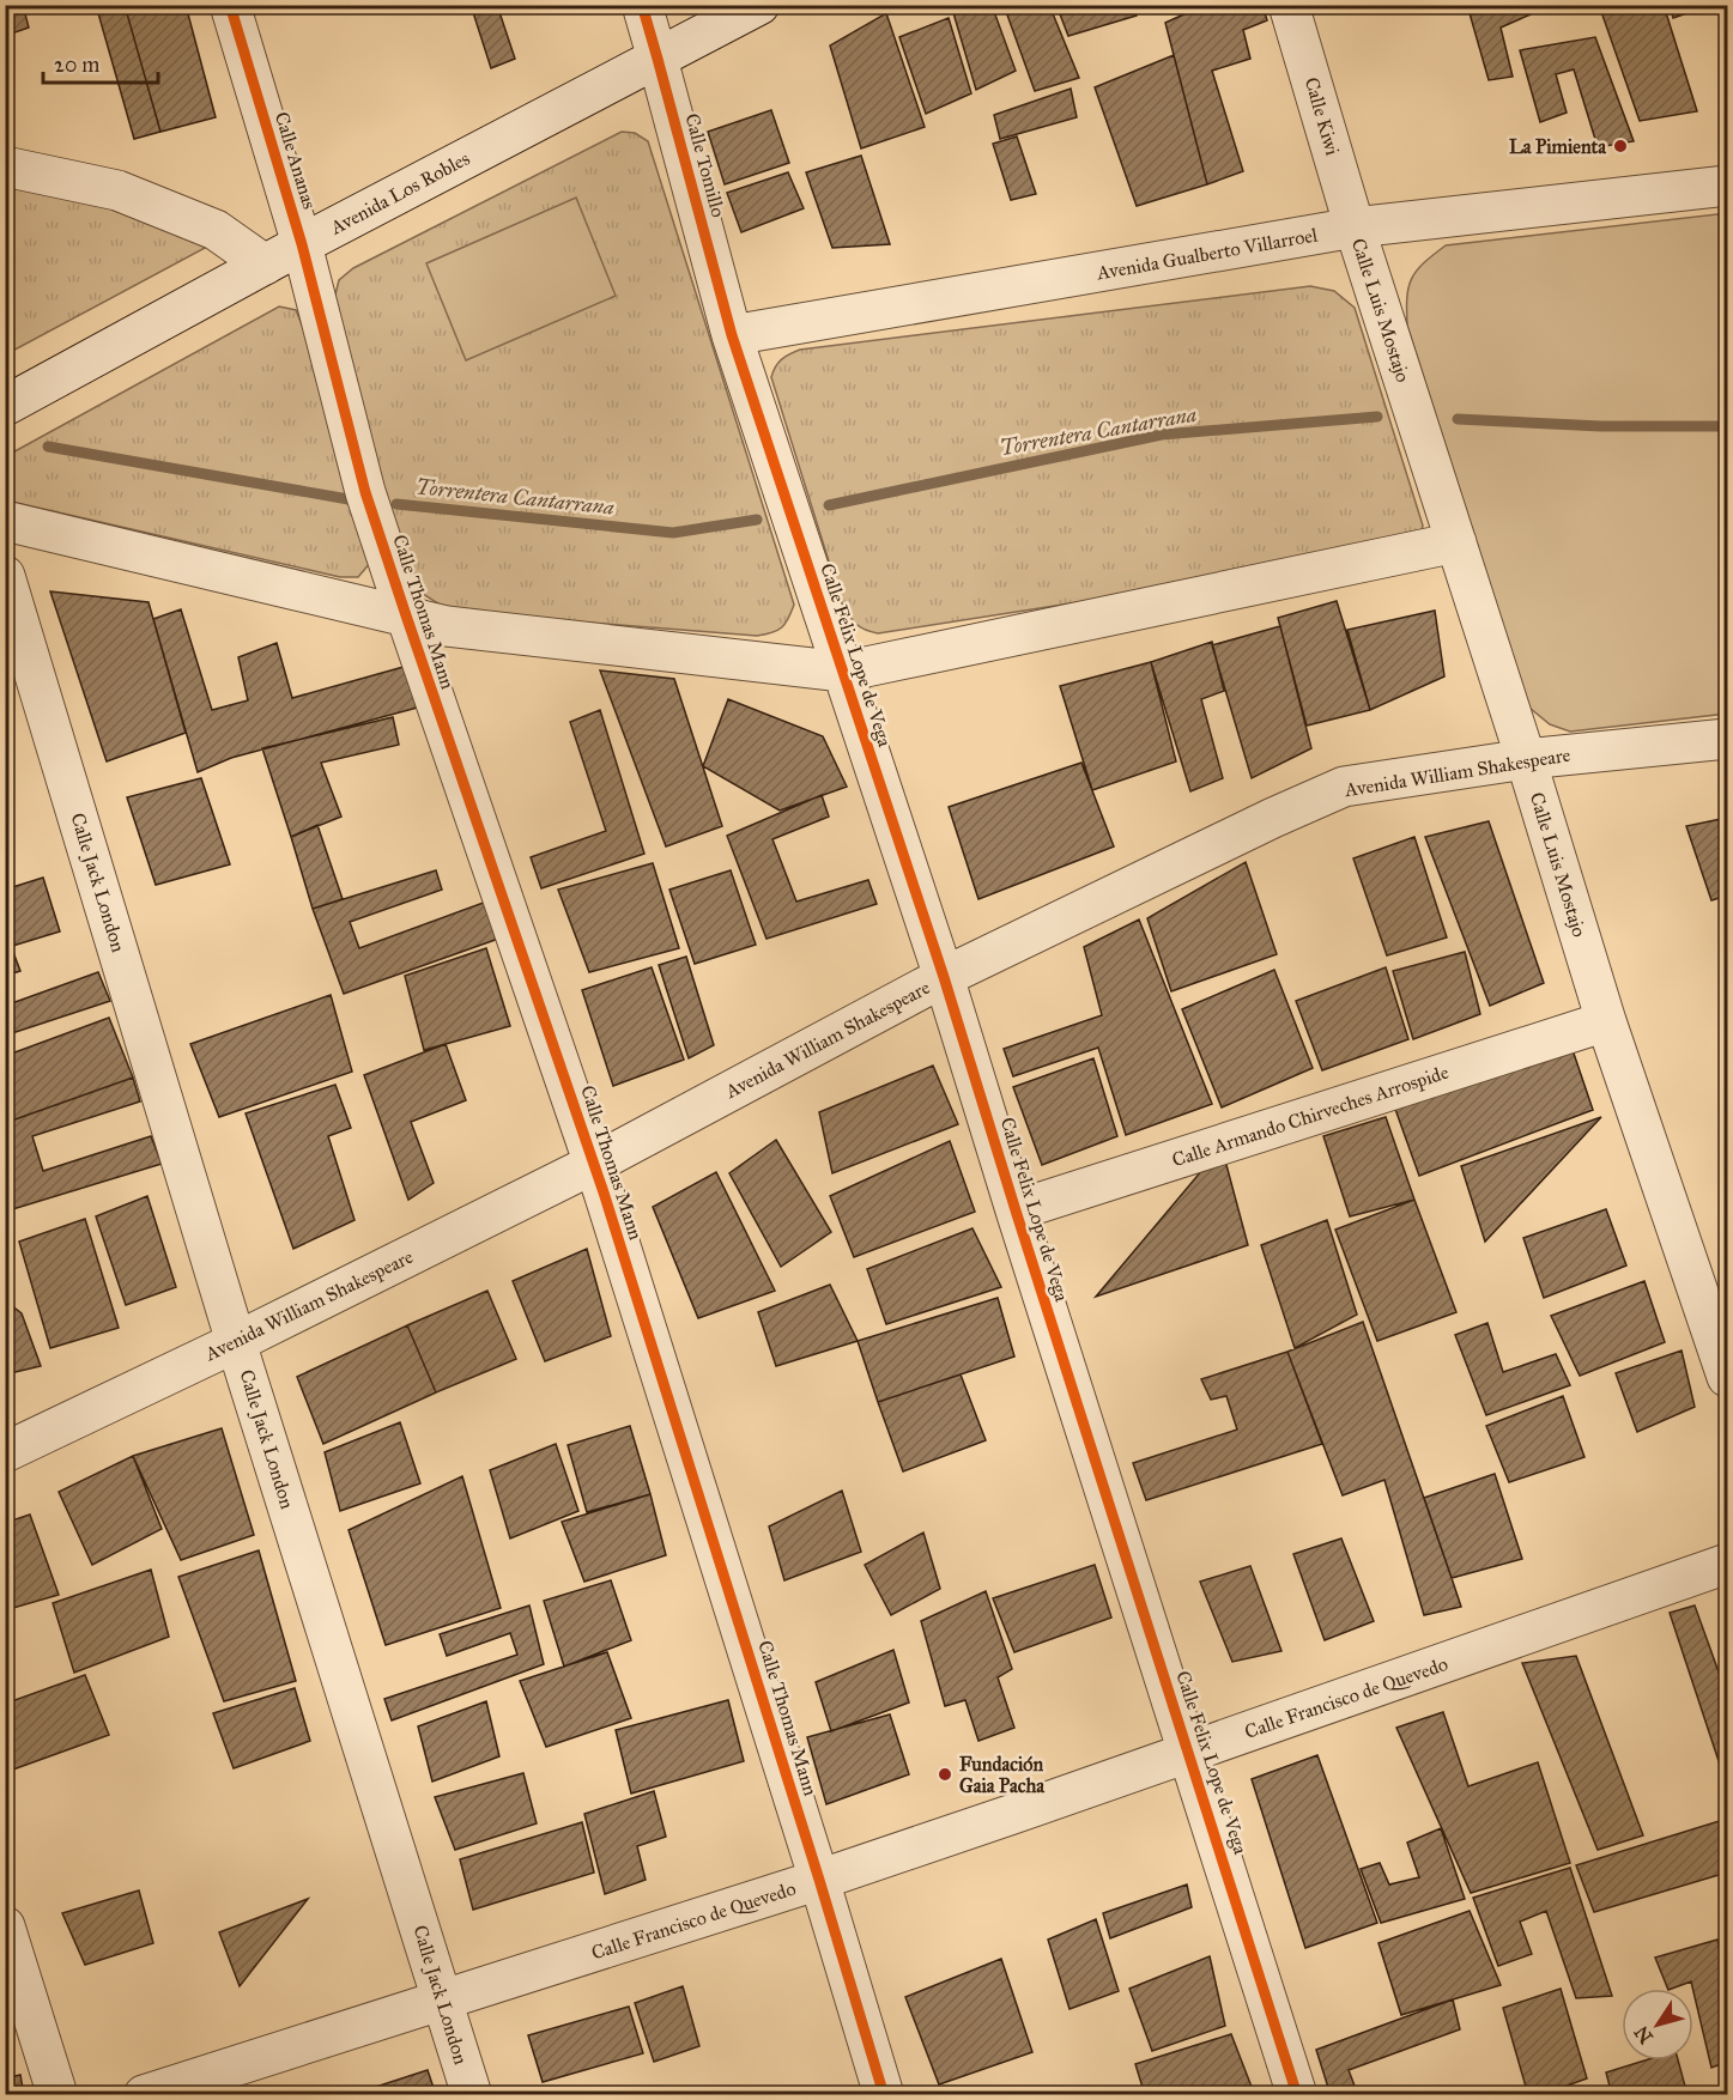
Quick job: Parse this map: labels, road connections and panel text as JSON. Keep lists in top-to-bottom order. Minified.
{"streets":{"street":["Calle Kiwi","Calle Ananas","Calle Tomillo","Avenida Los Robles","Avenida Gualberto Villarroel","Calle Luis Mostajo","Calle Thomas Mann","Calle Felix Lope de Vega","Avenida William Shakespeare","Calle Jack London","Calle Armando Chirveches Arrospide","Calle Francisco de Quevedo"]},"crossings":[["Calle Kiwi","Avenida Gualberto Villarroel"],["Calle Kiwi","Calle Luis Mostajo"],["Calle Ananas","Avenida Los Robles"],["Calle Ananas","Calle Thomas Mann"],["Calle Tomillo","Avenida Los Robles"],["Calle Tomillo","Avenida Gualberto Villarroel"],["Calle Tomillo","Calle Felix Lope de Vega"],["Avenida Los Robles","Calle Thomas Mann"],["Avenida Gualberto Villarroel","Calle Luis Mostajo"],["Avenida Gualberto Villarroel","Calle Felix Lope de Vega"],["Calle Luis Mostajo","Avenida William Shakespeare"],["Calle Luis Mostajo","Calle Armando Chirveches Arrospide"],["Calle Thomas Mann","Avenida William Shakespeare"],["Calle Thomas Mann","Calle Francisco de Quevedo"],["Calle Felix Lope de Vega","Avenida William Shakespeare"],["Calle Felix Lope de Vega","Calle Armando Chirveches Arrospide"],["Calle Felix Lope de Vega","Calle Francisco de Quevedo"],["Avenida William Shakespeare","Calle Jack London"],["Calle Jack London","Calle Francisco de Quevedo"]],"water":["Torrentera Cantarrana"],"places":["La Pimienta","Fundación Gaia Pacha"],"scale_bar":"20 m","north":"bottom left"}
